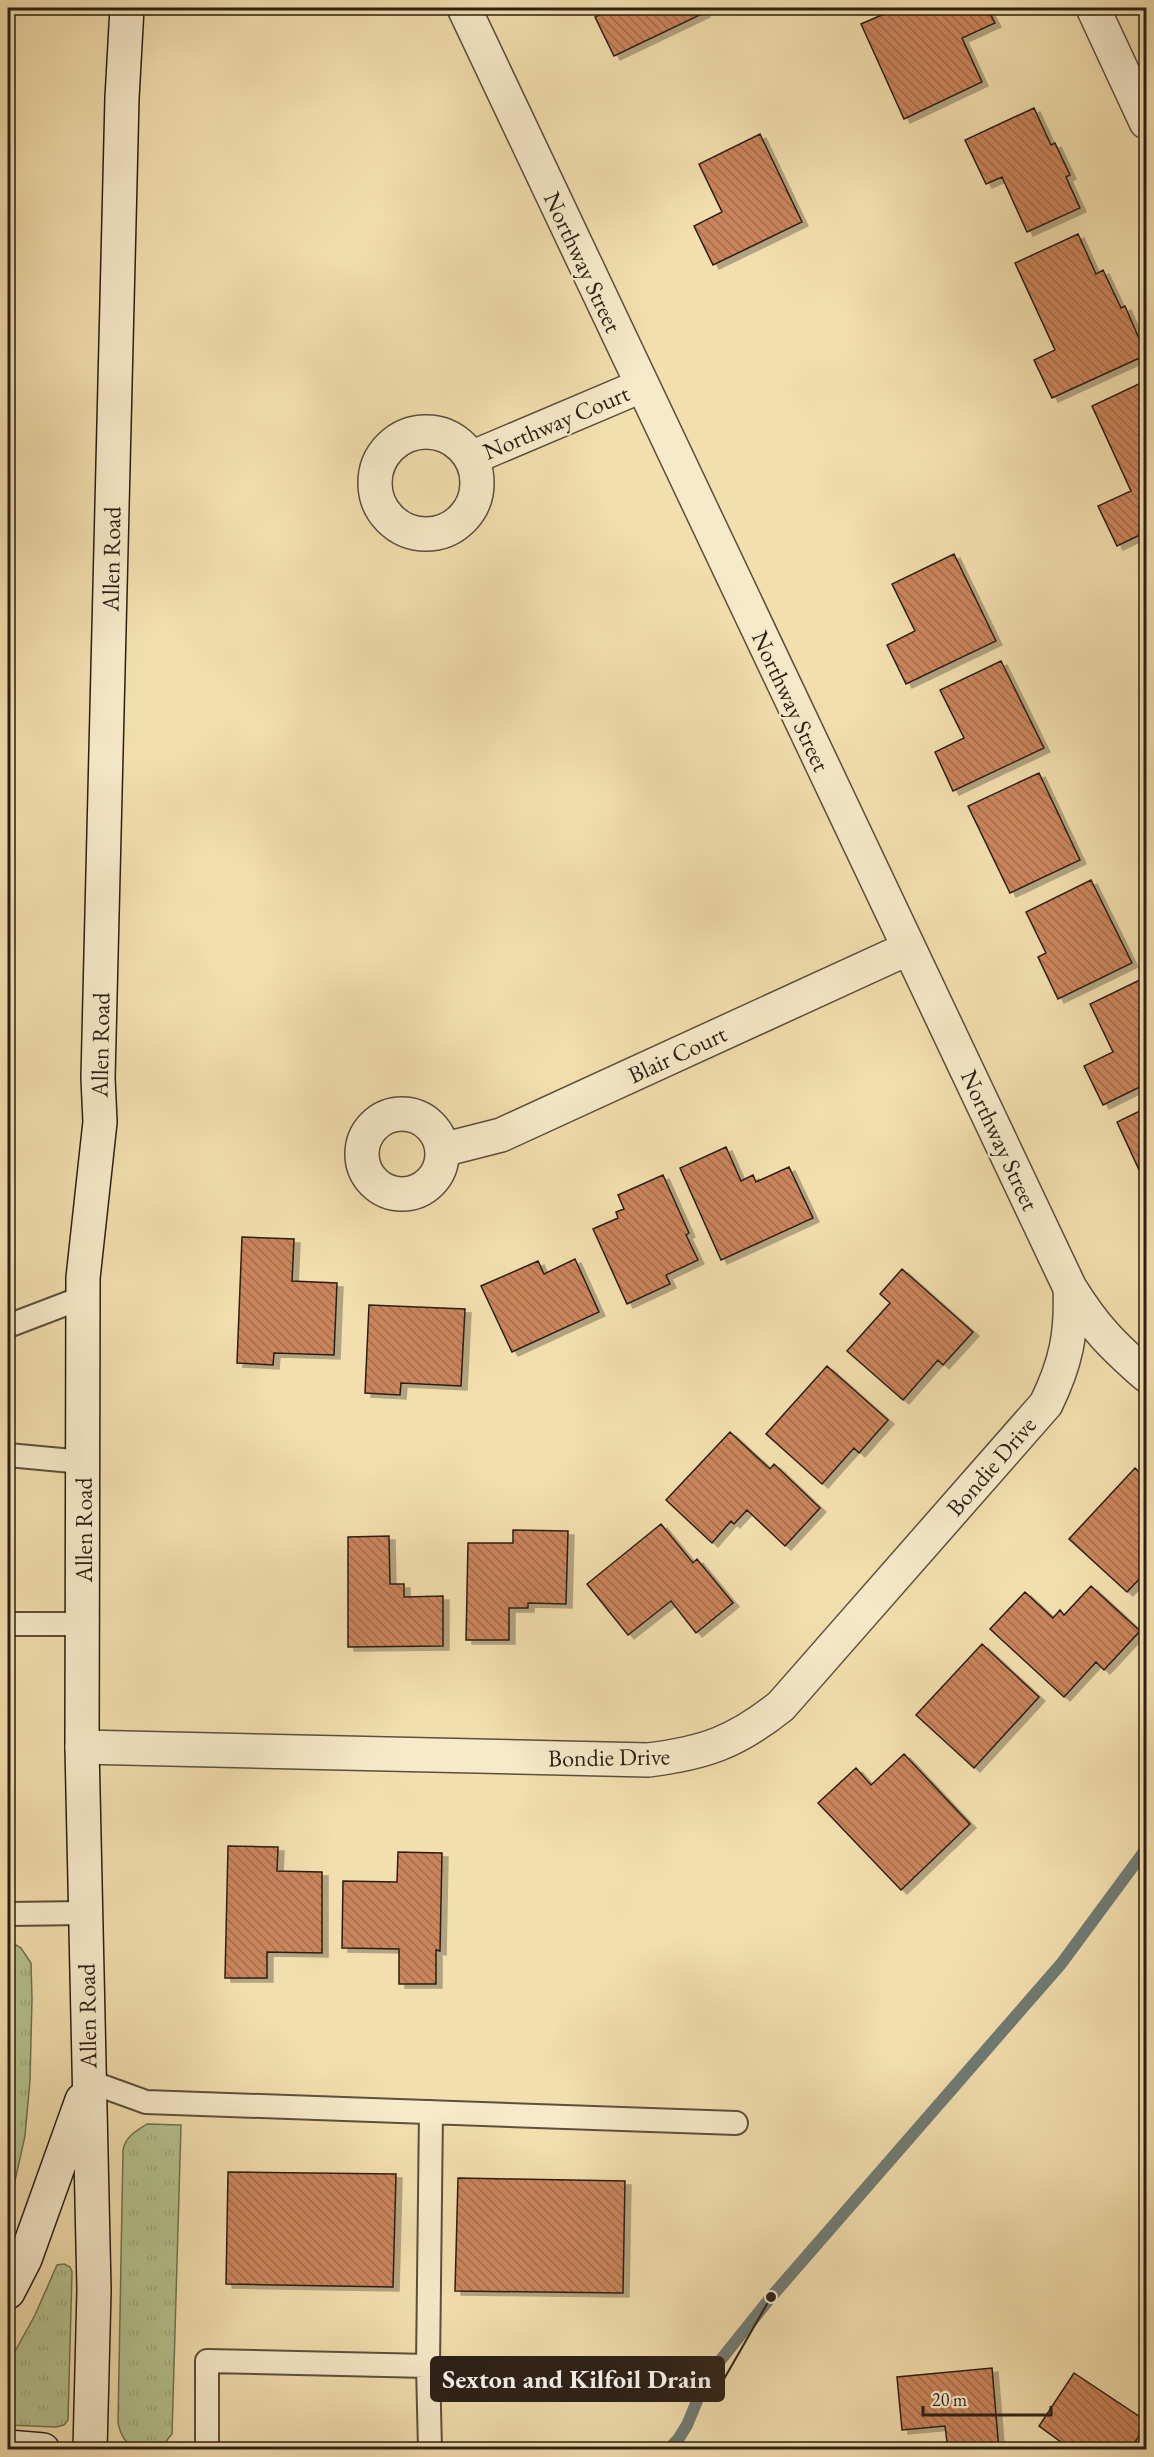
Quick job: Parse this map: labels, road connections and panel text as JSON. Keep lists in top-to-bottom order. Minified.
{"streets":{"street":["Northway Street","Northway Court","Allen Road","Blair Court","Bondie Drive"]},"crossings":[["Northway Street","Northway Court"],["Northway Street","Blair Court"],["Northway Street","Bondie Drive"],["Allen Road","Bondie Drive"]],"places":["Sexton and Kilfoil Drain"],"scale_bar":"20 m"}
